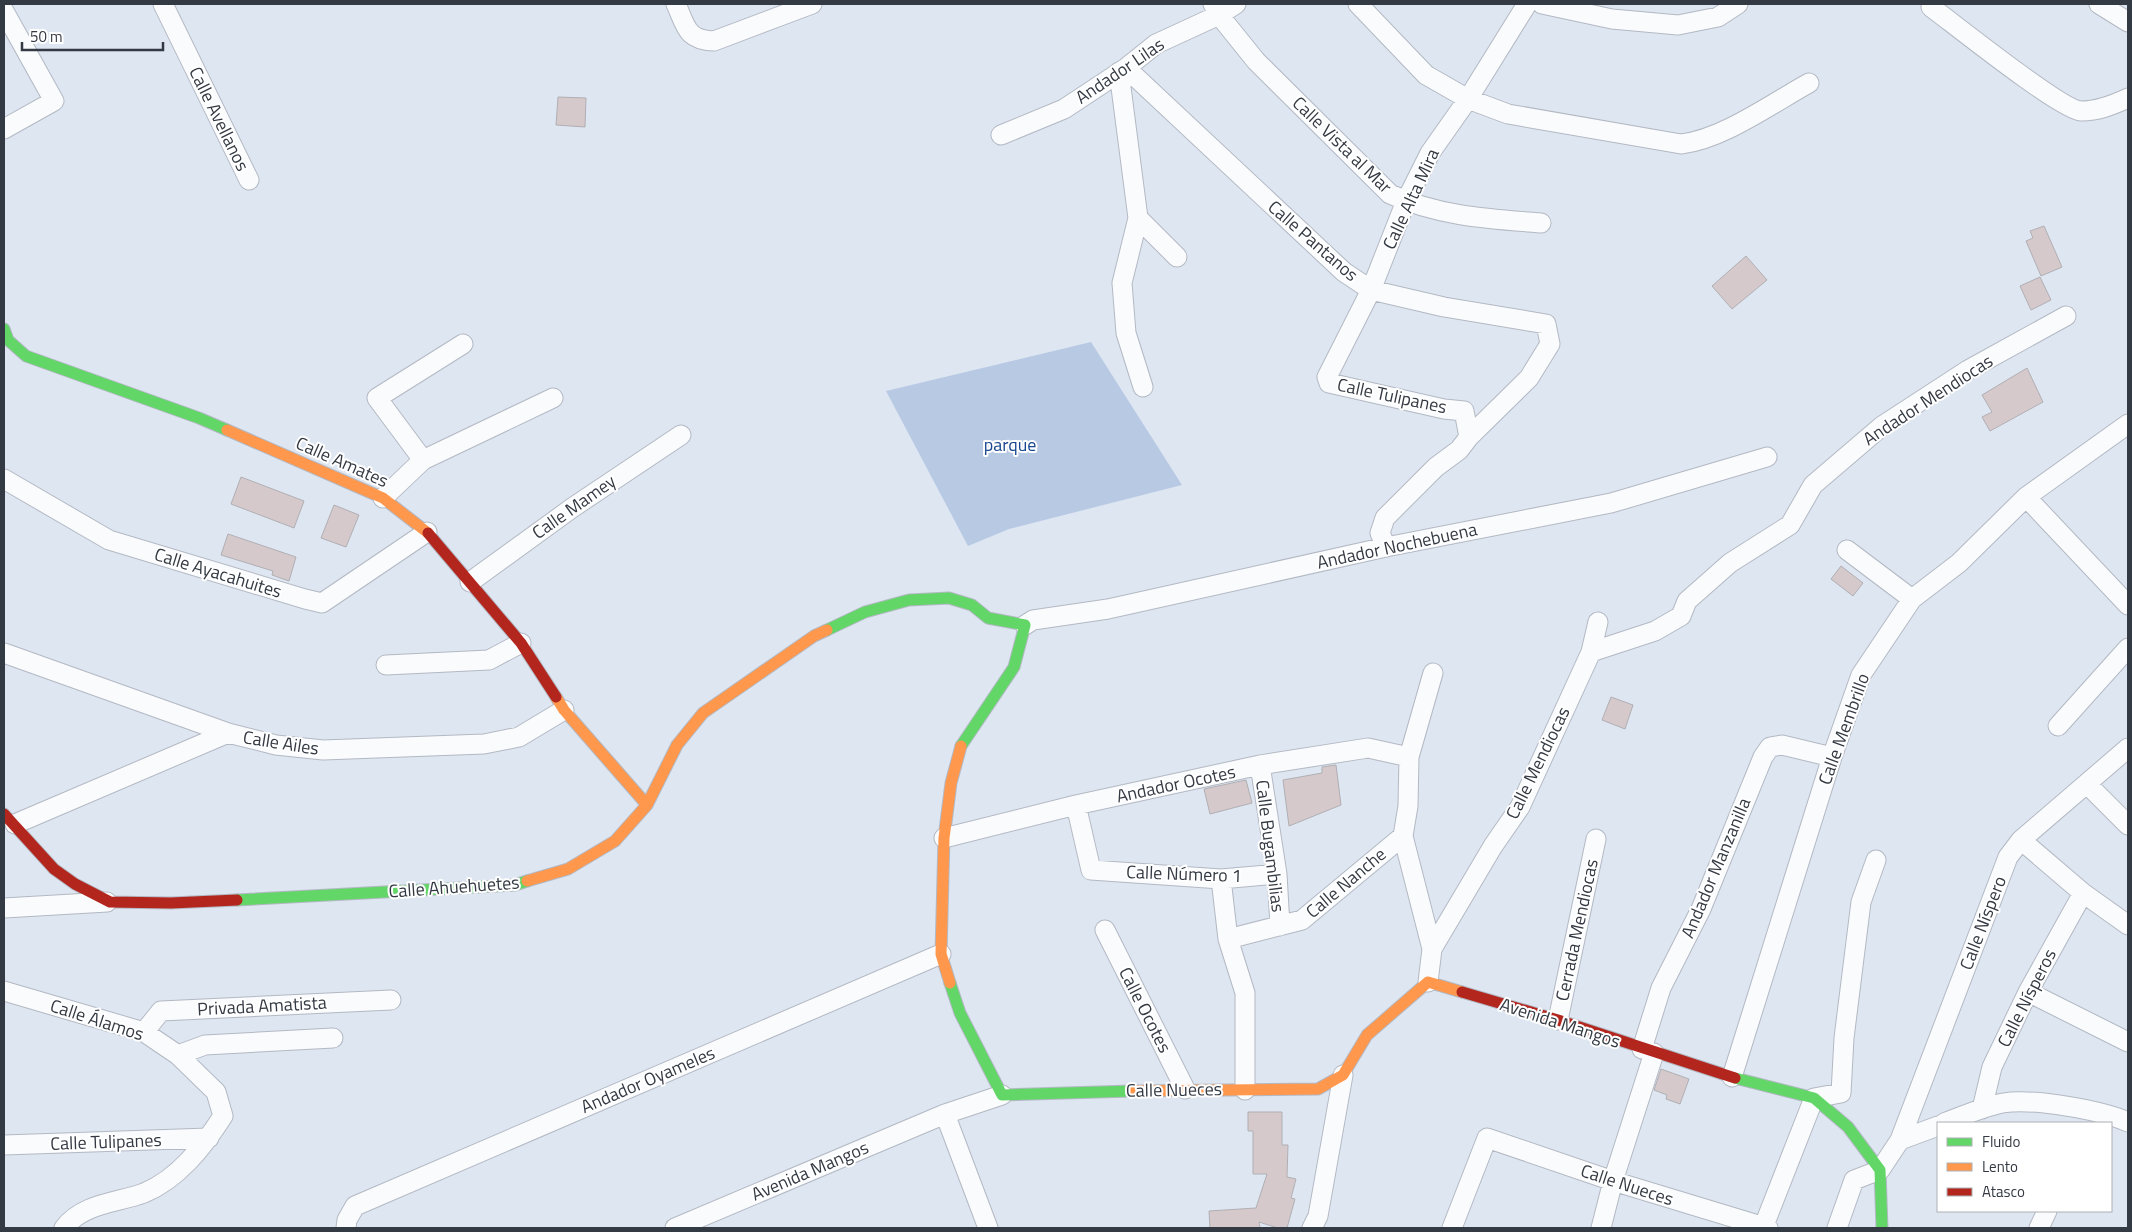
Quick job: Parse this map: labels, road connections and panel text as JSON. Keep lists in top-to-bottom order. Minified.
{"streets":{"main road":["Calle Amates","Calle Ahuehuetes","Avenida Mangos","Calle Nueces"],"street":["Andador Lilas","Calle Avellanos","Calle Vista al Mar","Calle Alta Mira","Calle Pantanos","Calle Tulipanes","Andador Mendiocas","Calle Mamey","Andador Nochebuena","Calle Ayacahuites","Calle Membrillo","Calle Ailes","Calle Mendiocas","Andador Ocotes","Calle Bugambilias","Andador Manzanilla","Calle Número 1","Calle Nanche","Calle Níspero","Cerrada Mendiocas","Calle Nísperos","Privada Amatista","Calle Ocotes","Calle Álamos","Andador Oyameles"]},"crossings":[["Andador Lilas","Calle Vista al Mar"],["Andador Lilas","Calle Pantanos"],["Calle Vista al Mar","Calle Alta Mira"],["Calle Alta Mira","Calle Pantanos"],["Calle Alta Mira","Calle Tulipanes"],["Calle Pantanos","Calle Tulipanes"],["Calle Tulipanes","Calle Álamos"],["Andador Mendiocas","Calle Mendiocas"],["Calle Amates","Calle Mamey"],["Calle Amates","Calle Ayacahuites"],["Calle Amates","Calle Ailes"],["Calle Amates","Calle Ahuehuetes"],["Andador Nochebuena","Calle Ahuehuetes"],["Calle Membrillo","Andador Manzanilla"],["Calle Membrillo","Avenida Mangos"],["Calle Ailes","Calle Ahuehuetes"],["Andador Ocotes","Calle Bugambilias"],["Andador Ocotes","Calle Número 1"],["Calle Bugambilias","Calle Número 1"],["Calle Bugambilias","Calle Nanche"],["Andador Manzanilla","Avenida Mangos"],["Calle Níspero","Avenida Mangos"],["Cerrada Mendiocas","Avenida Mangos"],["Privada Amatista","Calle Álamos"],["Calle Ocotes","Calle Nueces"],["Avenida Mangos","Calle Nueces"]],"parks":["parque"],"legend":["Fluido","Lento","Atasco"],"scale_bar":"50 m"}
